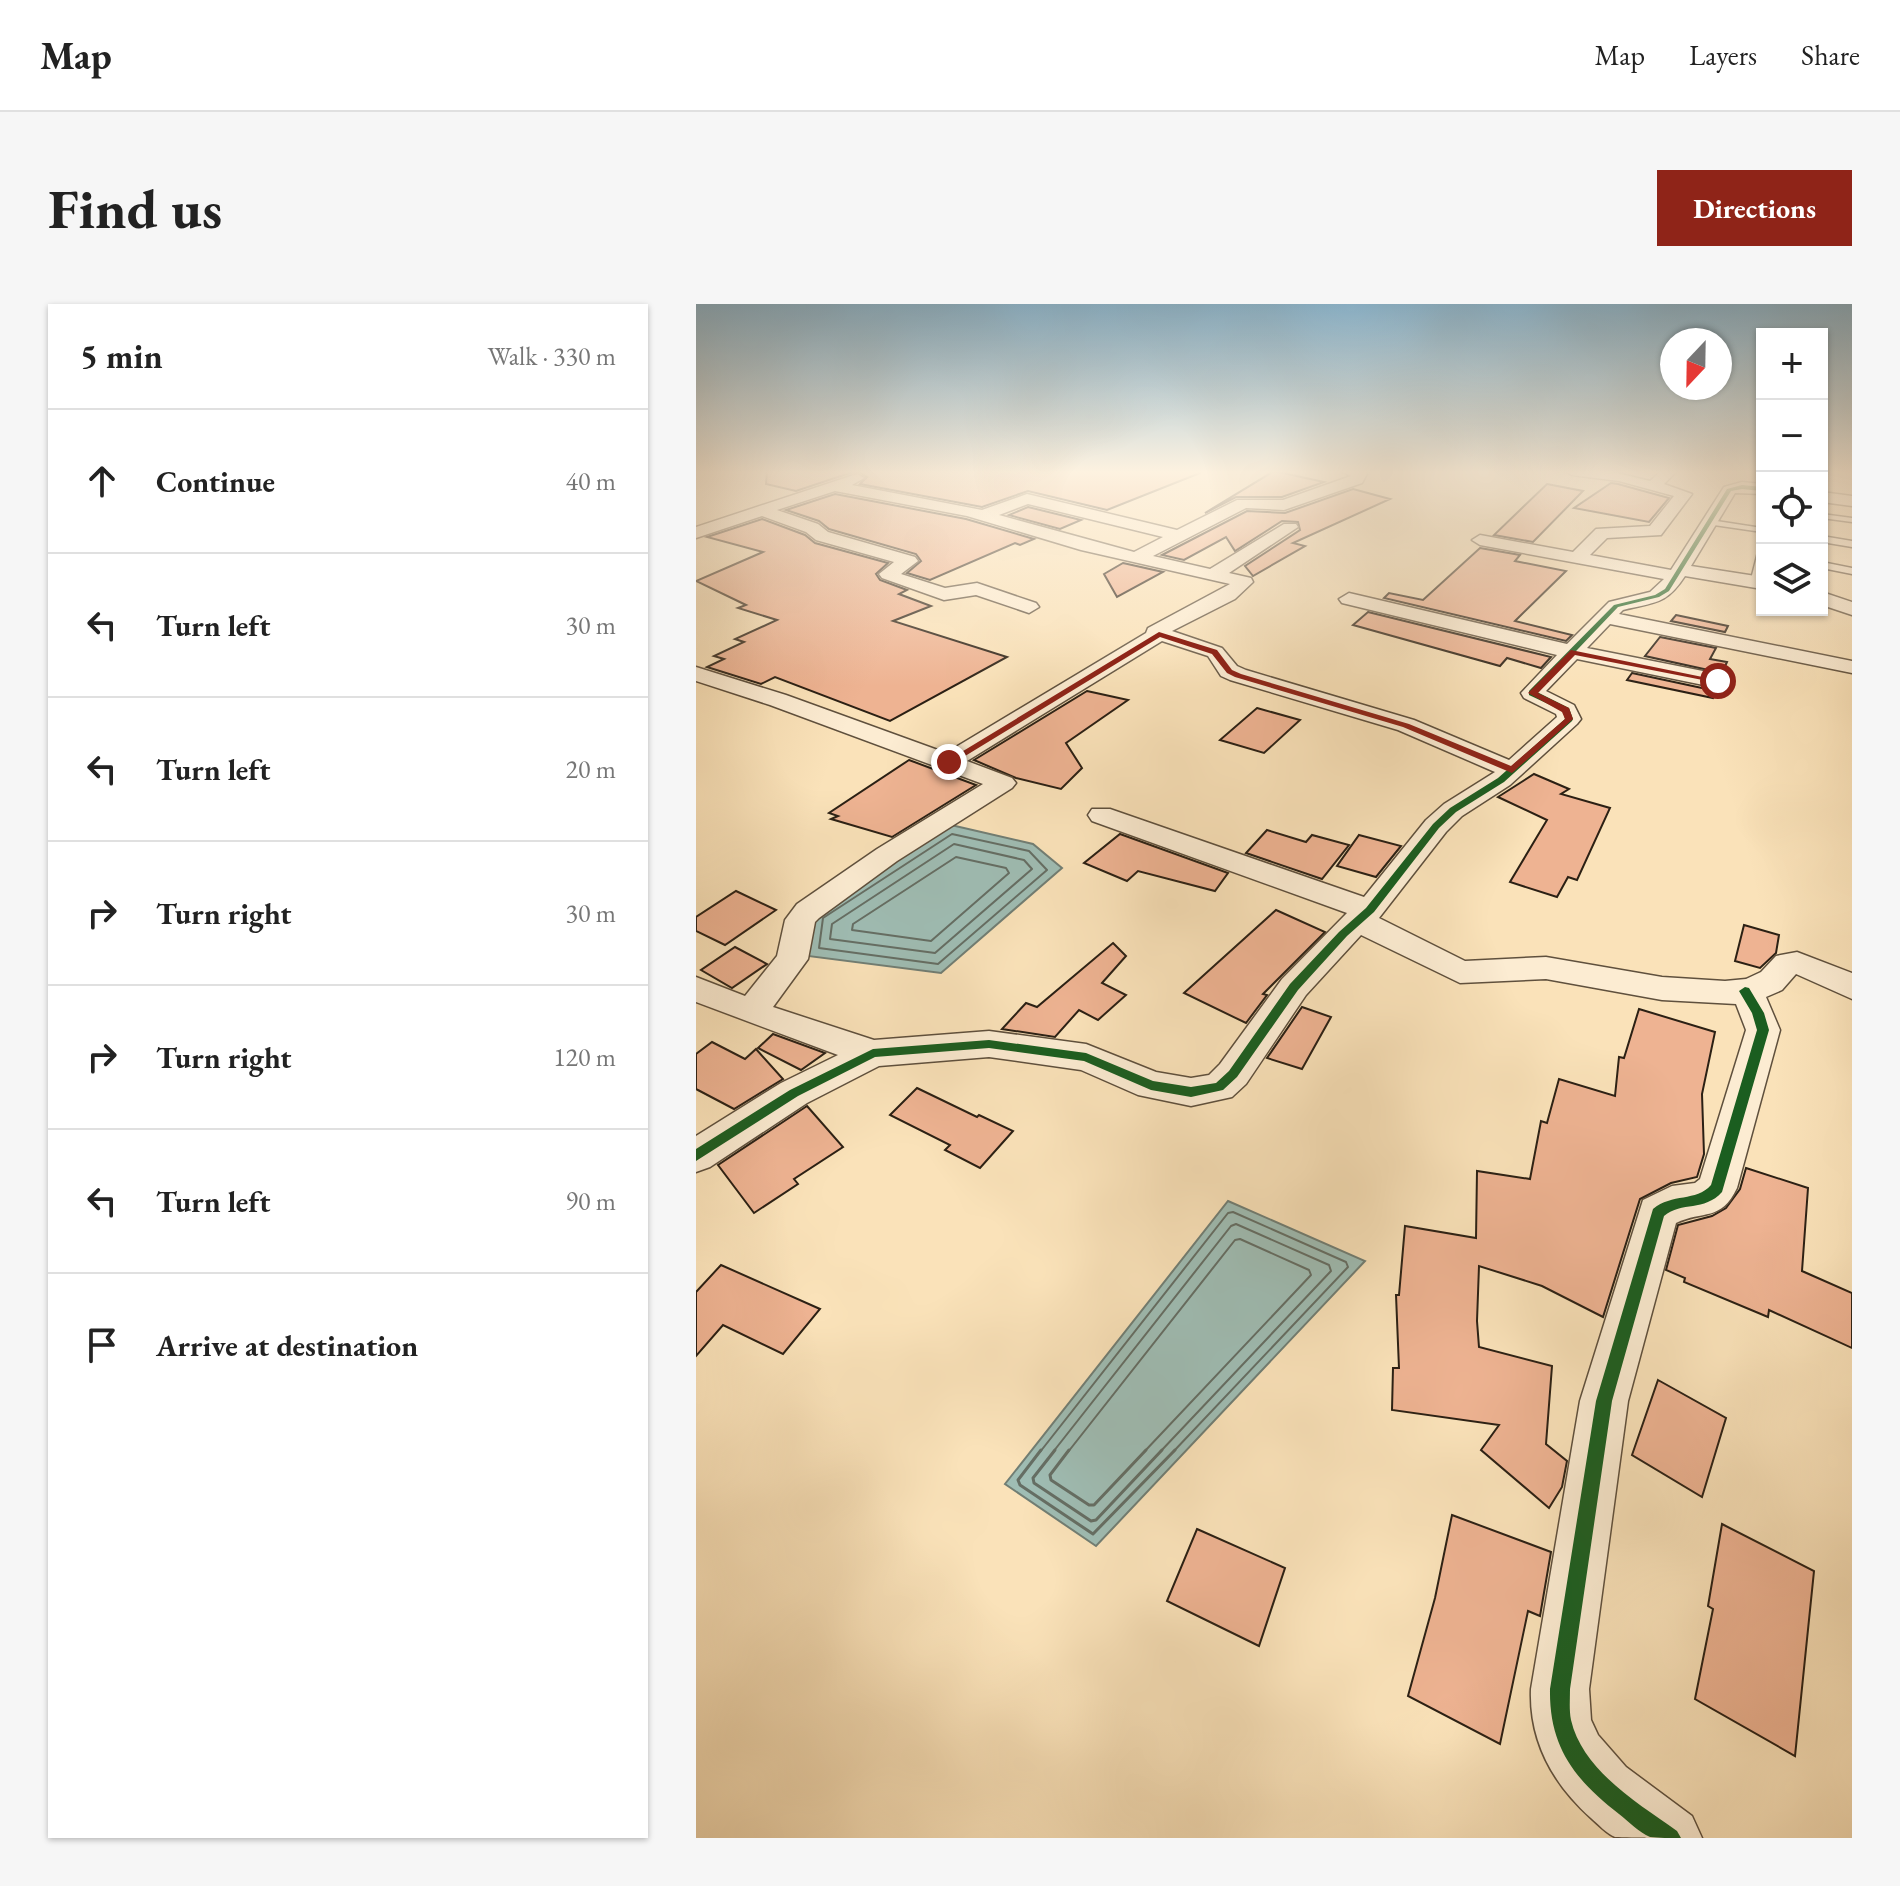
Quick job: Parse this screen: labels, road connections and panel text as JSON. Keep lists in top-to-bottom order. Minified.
{"north":"bottom","page":{"header":"Map","nav":["Map","Layers","Share"],"buttons":"Directions","title":"Find us","heading":["5 min","Walk · 330 m"],"map_buttons":["+","−"],"list":[["Continue","40 m"],["Turn left","30 m"],["Turn left","20 m"],["Turn right","30 m"],["Turn right","120 m"],["Turn left","90 m"],"Arrive at destination"]}}
